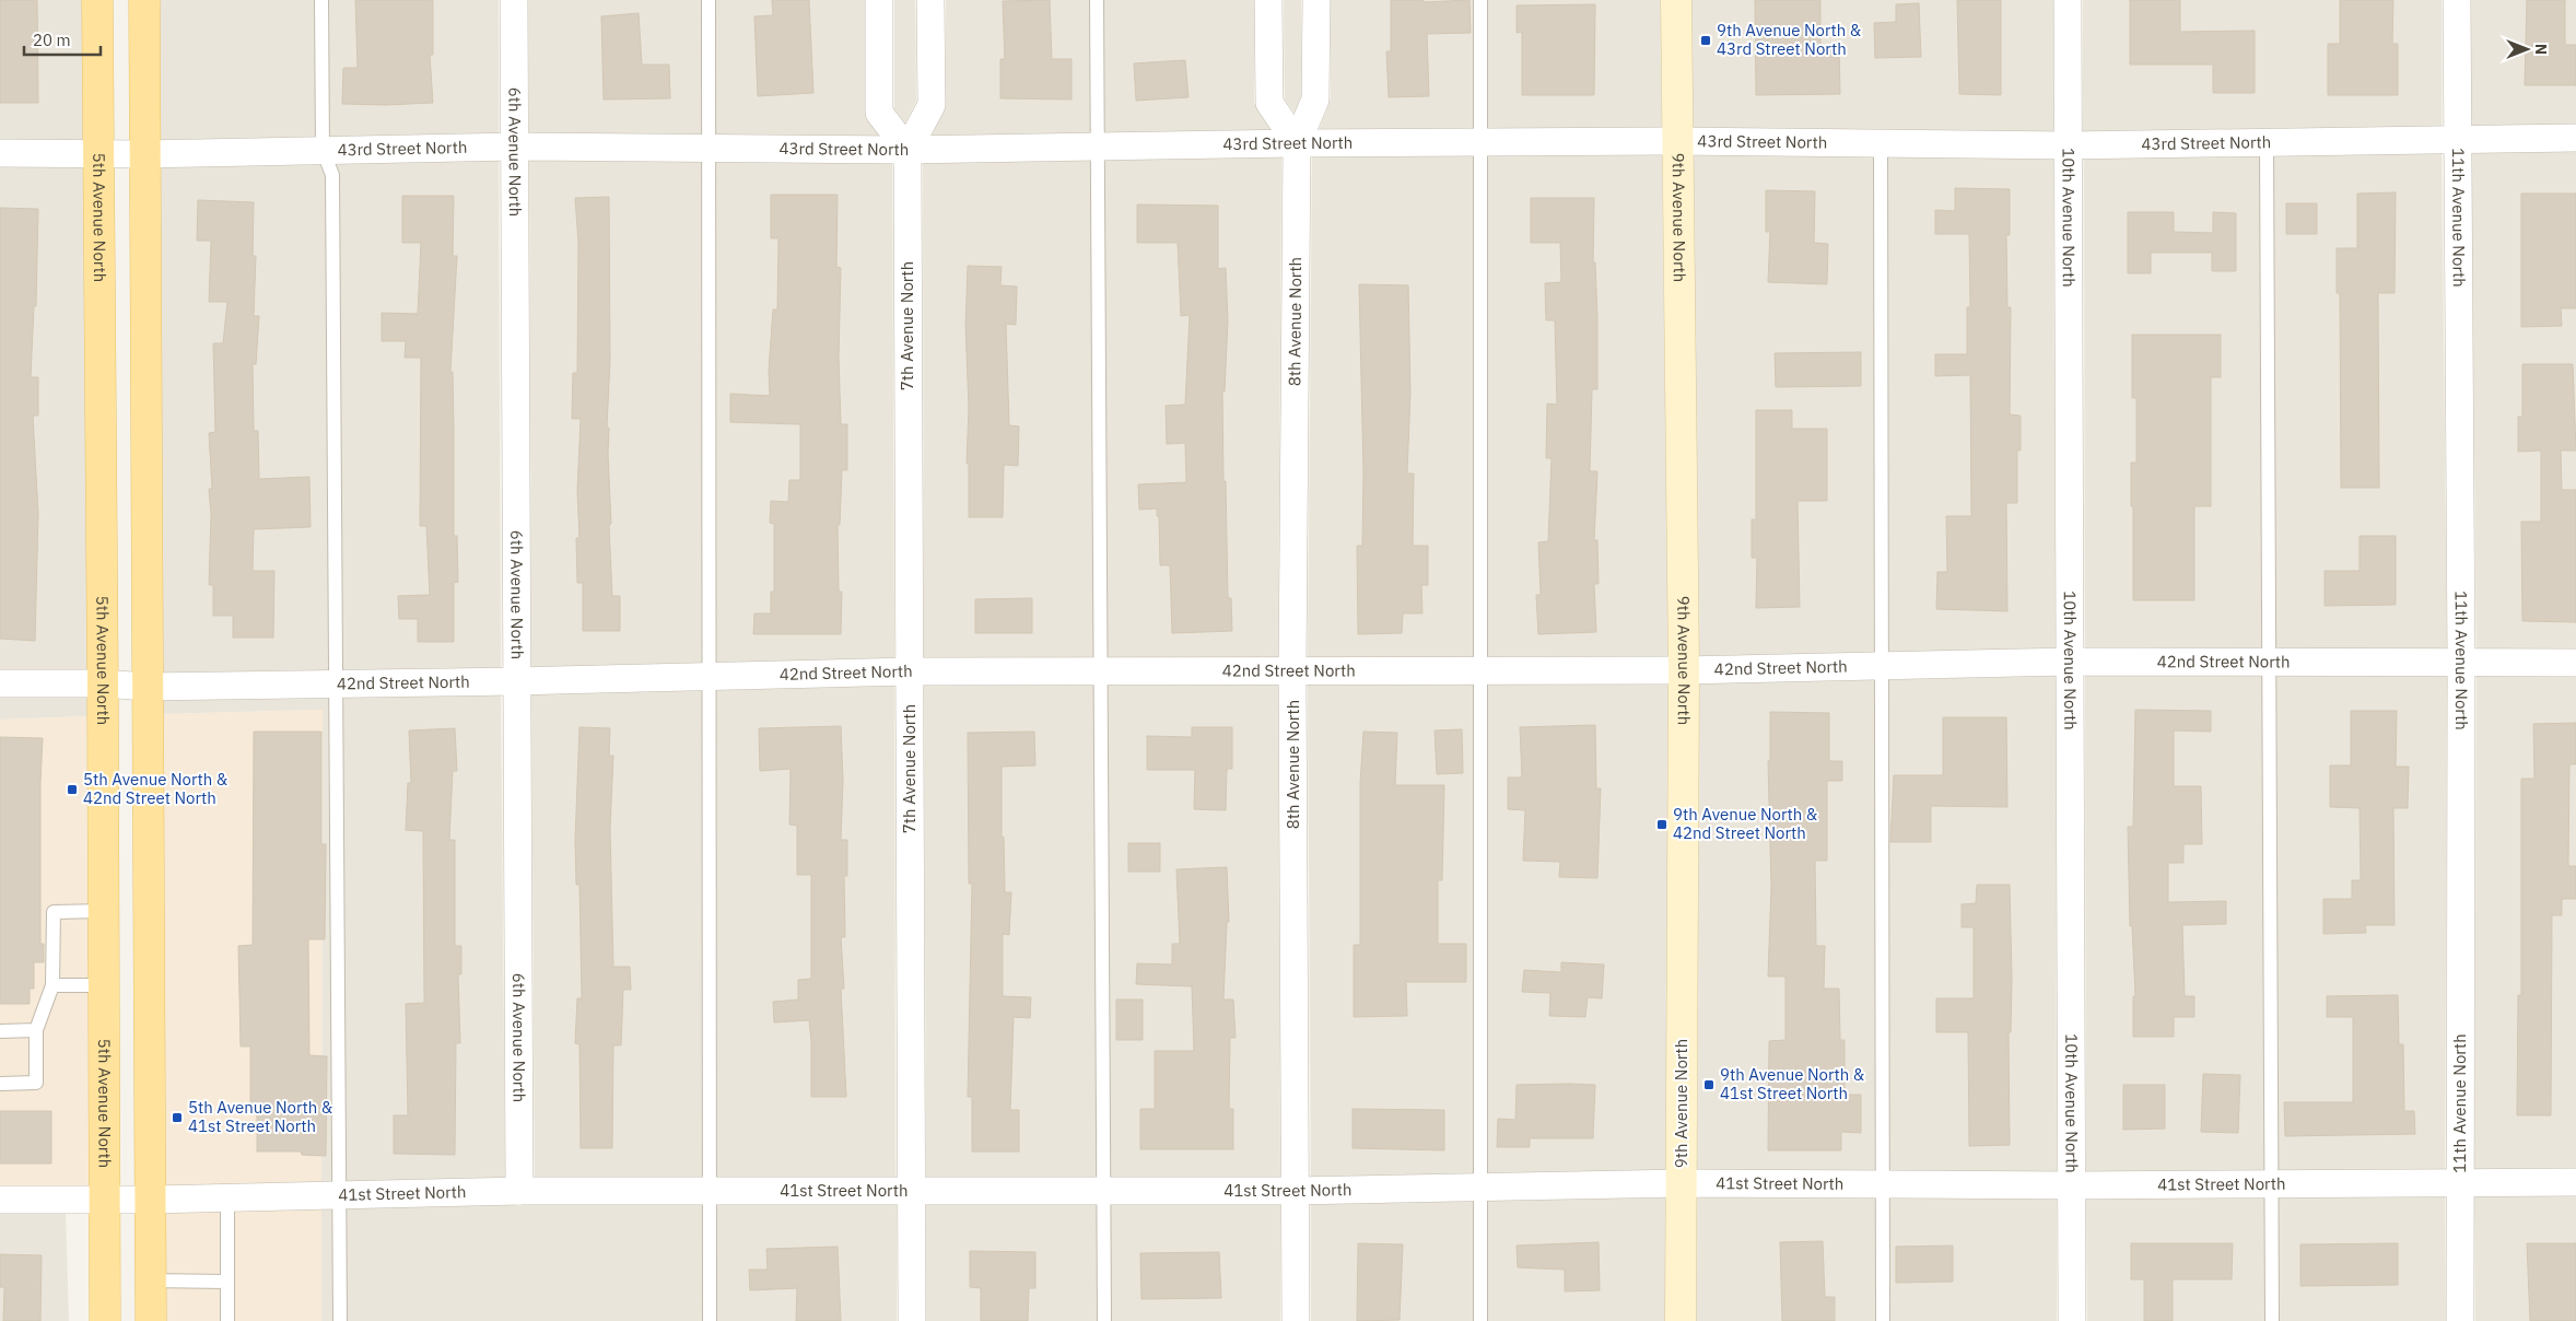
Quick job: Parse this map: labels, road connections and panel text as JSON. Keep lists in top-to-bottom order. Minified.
{"streets":{"main road":["5th Avenue North"],"street":["43rd Street North","6th Avenue North","9th Avenue North","10th Avenue North","11th Avenue North","8th Avenue North","7th Avenue North","42nd Street North","41st Street North"]},"crossings":[["43rd Street North","6th Avenue North"],["43rd Street North","5th Avenue North"],["43rd Street North","9th Avenue North"],["43rd Street North","10th Avenue North"],["43rd Street North","11th Avenue North"],["43rd Street North","8th Avenue North"],["43rd Street North","7th Avenue North"],["6th Avenue North","42nd Street North"],["6th Avenue North","41st Street North"],["5th Avenue North","42nd Street North"],["5th Avenue North","41st Street North"],["9th Avenue North","42nd Street North"],["9th Avenue North","41st Street North"],["10th Avenue North","42nd Street North"],["10th Avenue North","41st Street North"],["11th Avenue North","42nd Street North"],["11th Avenue North","41st Street North"],["8th Avenue North","42nd Street North"],["8th Avenue North","41st Street North"],["7th Avenue North","42nd Street North"],["7th Avenue North","41st Street North"]],"places":{"transit":["9th Avenue North & 43rd Street North","5th Avenue North & 42nd Street North","9th Avenue North & 42nd Street North","9th Avenue North & 41st Street North","5th Avenue North & 41st Street North"]},"scale_bar":"20 m","north":"right"}
